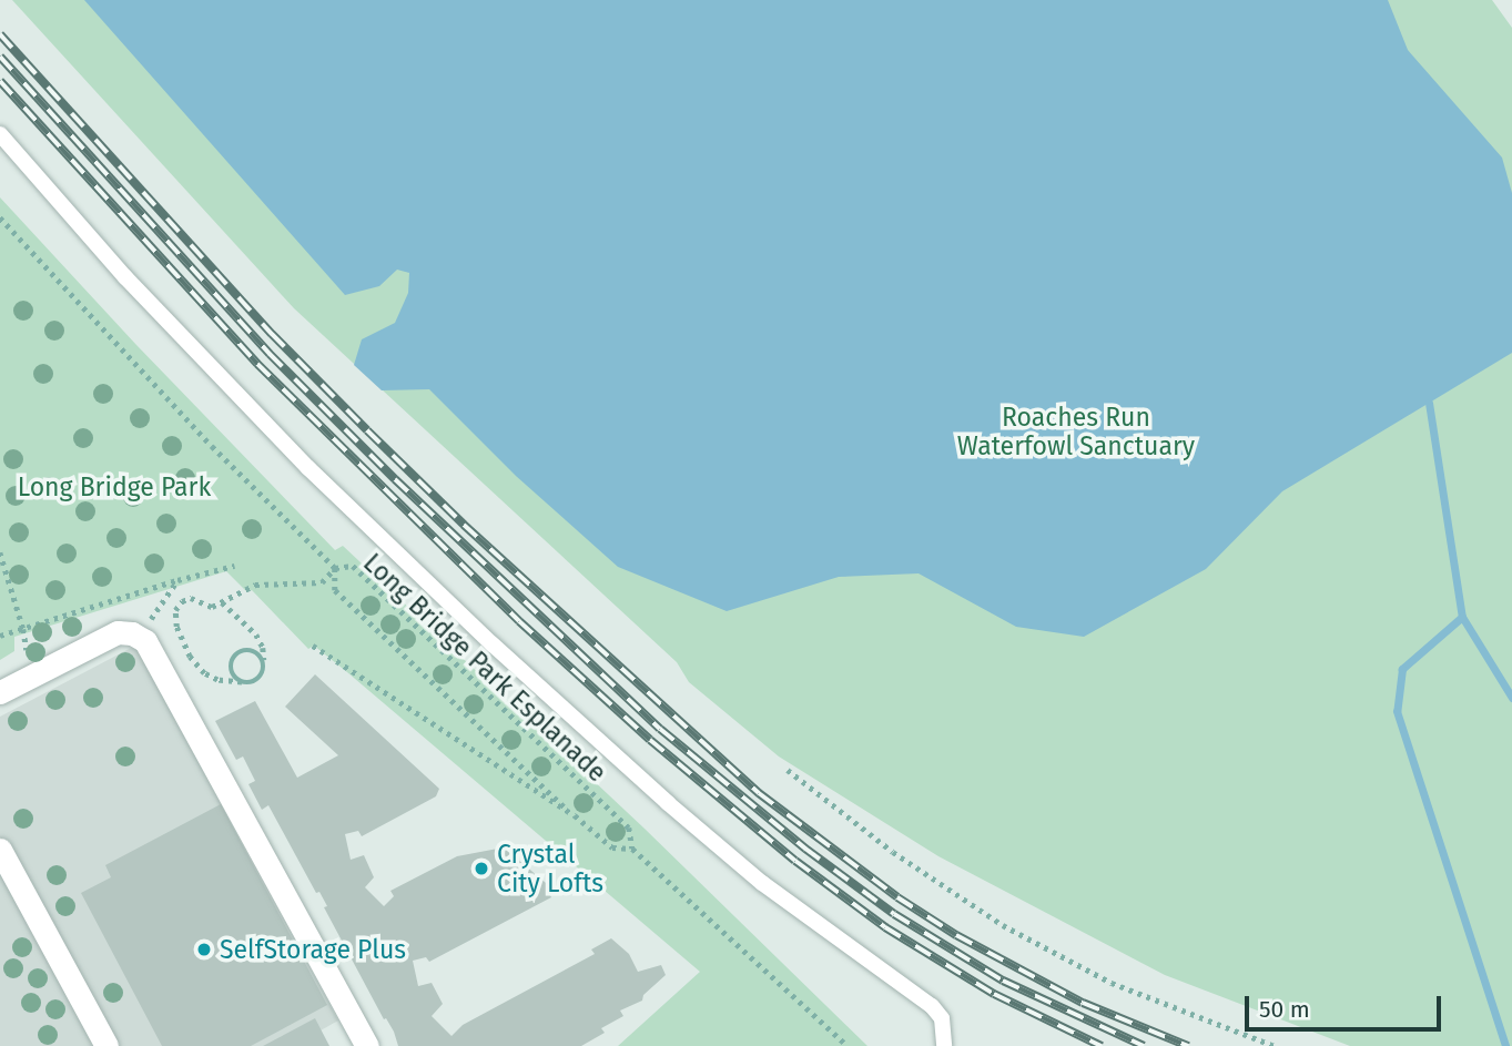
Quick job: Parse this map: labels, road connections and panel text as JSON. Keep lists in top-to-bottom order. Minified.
{"streets":{"path":["Long Bridge Park Esplanade"]},"parks":["Roaches Run Waterfowl Sanctuary","Long Bridge Park"],"places":["Crystal City Lofts","SelfStorage Plus"],"scale_bar":"50 m"}
